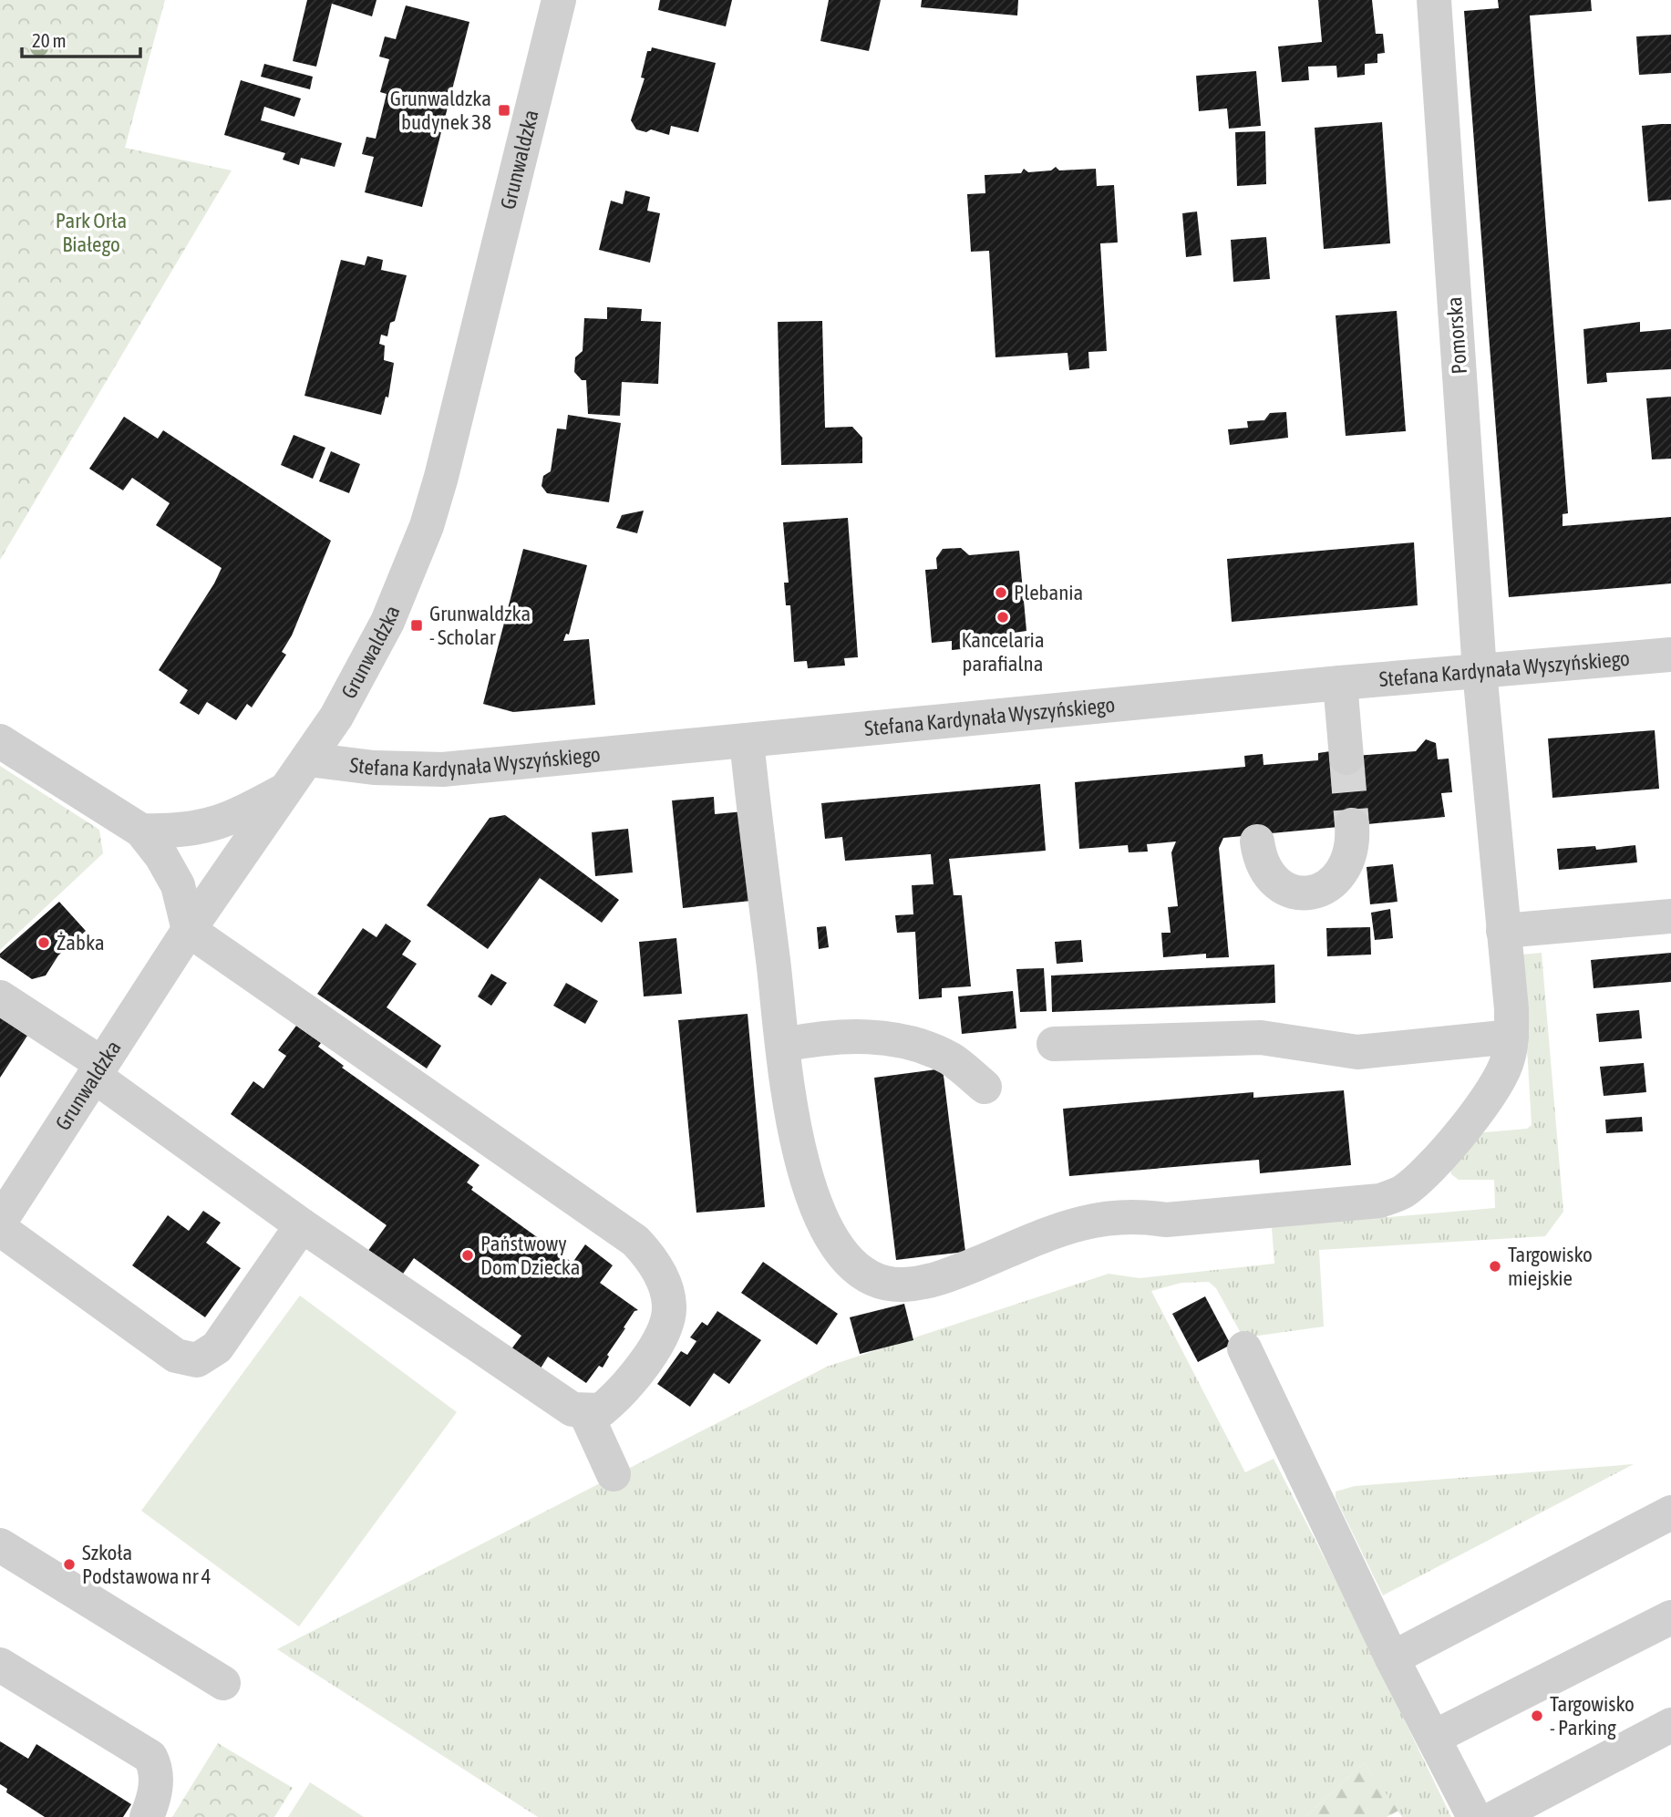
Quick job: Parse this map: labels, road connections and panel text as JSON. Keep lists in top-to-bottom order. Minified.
{"streets":{"street":["Grunwaldzka","Pomorska","Stefana Kardynała Wyszyńskiego"]},"crossings":[["Grunwaldzka","Stefana Kardynała Wyszyńskiego"],["Pomorska","Stefana Kardynała Wyszyńskiego"]],"parks":["Park Orła Białego"],"places":{"transit":["Grunwaldzka budynek 38","Grunwaldzka - Scholar"],"other":["Plebania","Kancelaria parafialna","Żabka","Państwowy Dom Dziecka","Targowisko miejskie","Szkoła Podstawowa nr 4","Targowisko - Parking"]},"scale_bar":"20 m"}
